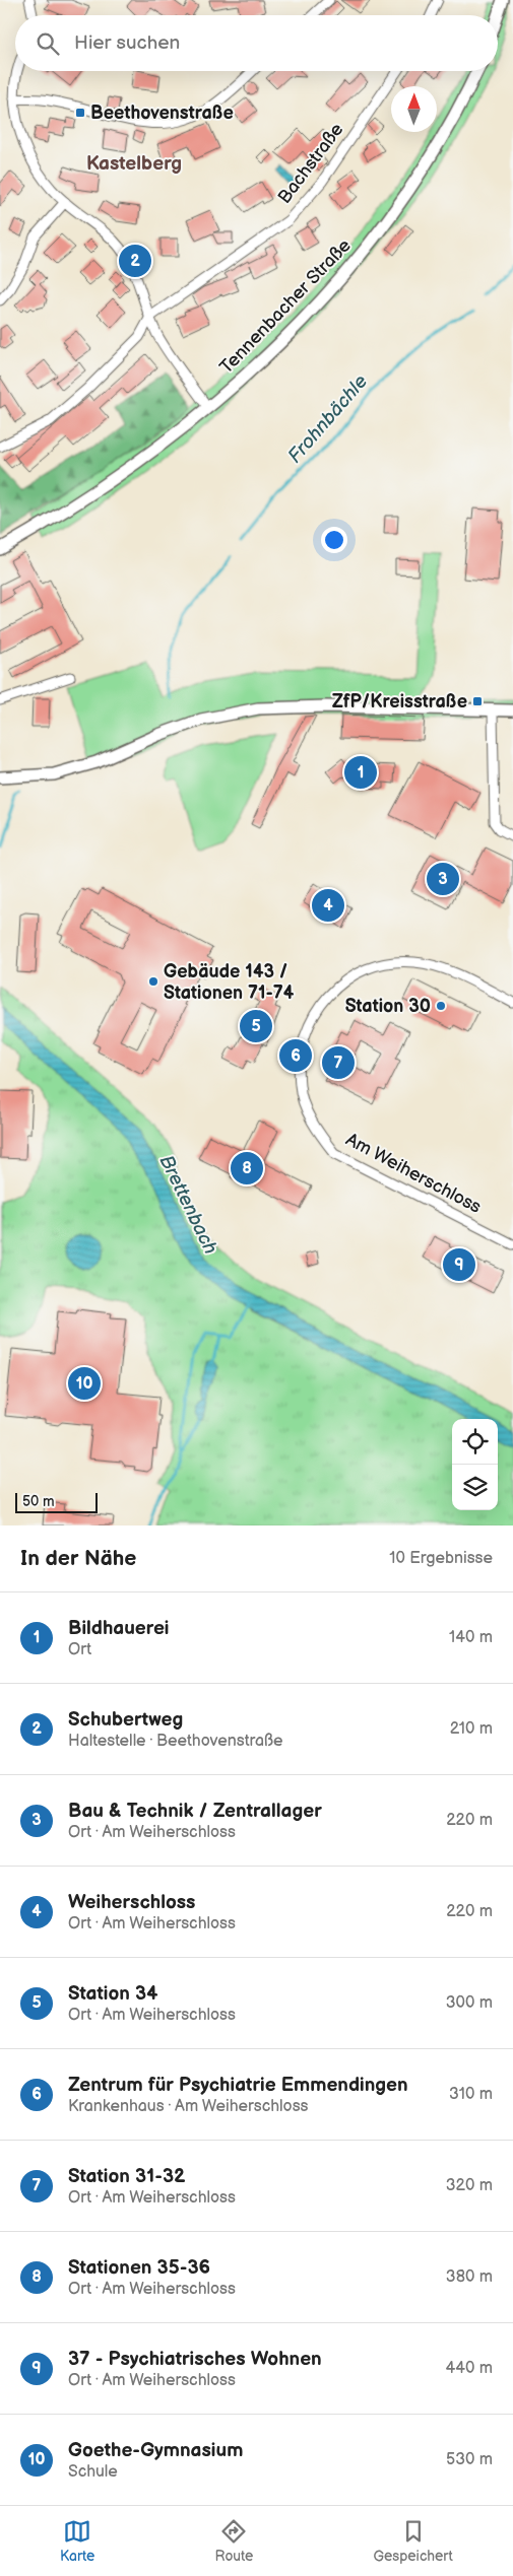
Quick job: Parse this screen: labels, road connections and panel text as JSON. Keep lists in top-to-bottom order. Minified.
{"streets":{"street":["Bachstraße","Tennenbacher Straße","Am Weiherschloss"]},"districts":["Kastelberg"],"water":["Frohnbächle","Brettenbach"],"places":{"transit":["Beethovenstraße","ZfP/Kreisstraße"],"other":["Gebäude 143 / Stationen 71-74","Station 30"]},"scale_bar":"50 m","north":"top","page":{"search":"Hier suchen","pins":["2","1","3","4","5","6","7","8","9","10"],"scale":"50 m","heading":["In der Nähe","10 Ergebnisse"],"list":[{"mark":"1","name":"Bildhauerei","note":"Ort","value":"140 m"},{"mark":"2","name":"Schubertweg","note":"Haltestelle · Beethovenstraße","value":"210 m"},{"mark":"3","name":"Bau & Technik / Zentrallager","note":"Ort · Am Weiherschloss","value":"220 m"},{"mark":"4","name":"Weiherschloss","note":"Ort · Am Weiherschloss","value":"220 m"},{"mark":"5","name":"Station 34","note":"Ort · Am Weiherschloss","value":"300 m"},{"mark":"6","name":"Zentrum für Psychiatrie Emmendingen","note":"Krankenhaus · Am Weiherschloss","value":"310 m"},{"mark":"7","name":"Station 31-32","note":"Ort · Am Weiherschloss","value":"320 m"},{"mark":"8","name":"Stationen 35-36","note":"Ort · Am Weiherschloss","value":"380 m"},{"mark":"9","name":"37 - Psychiatrisches Wohnen","note":"Ort · Am Weiherschloss","value":"440 m"},{"mark":"10","name":"Goethe-Gymnasium","note":"Schule","value":"530 m"}],"nav":["Karte","Route","Gespeichert"]}}
